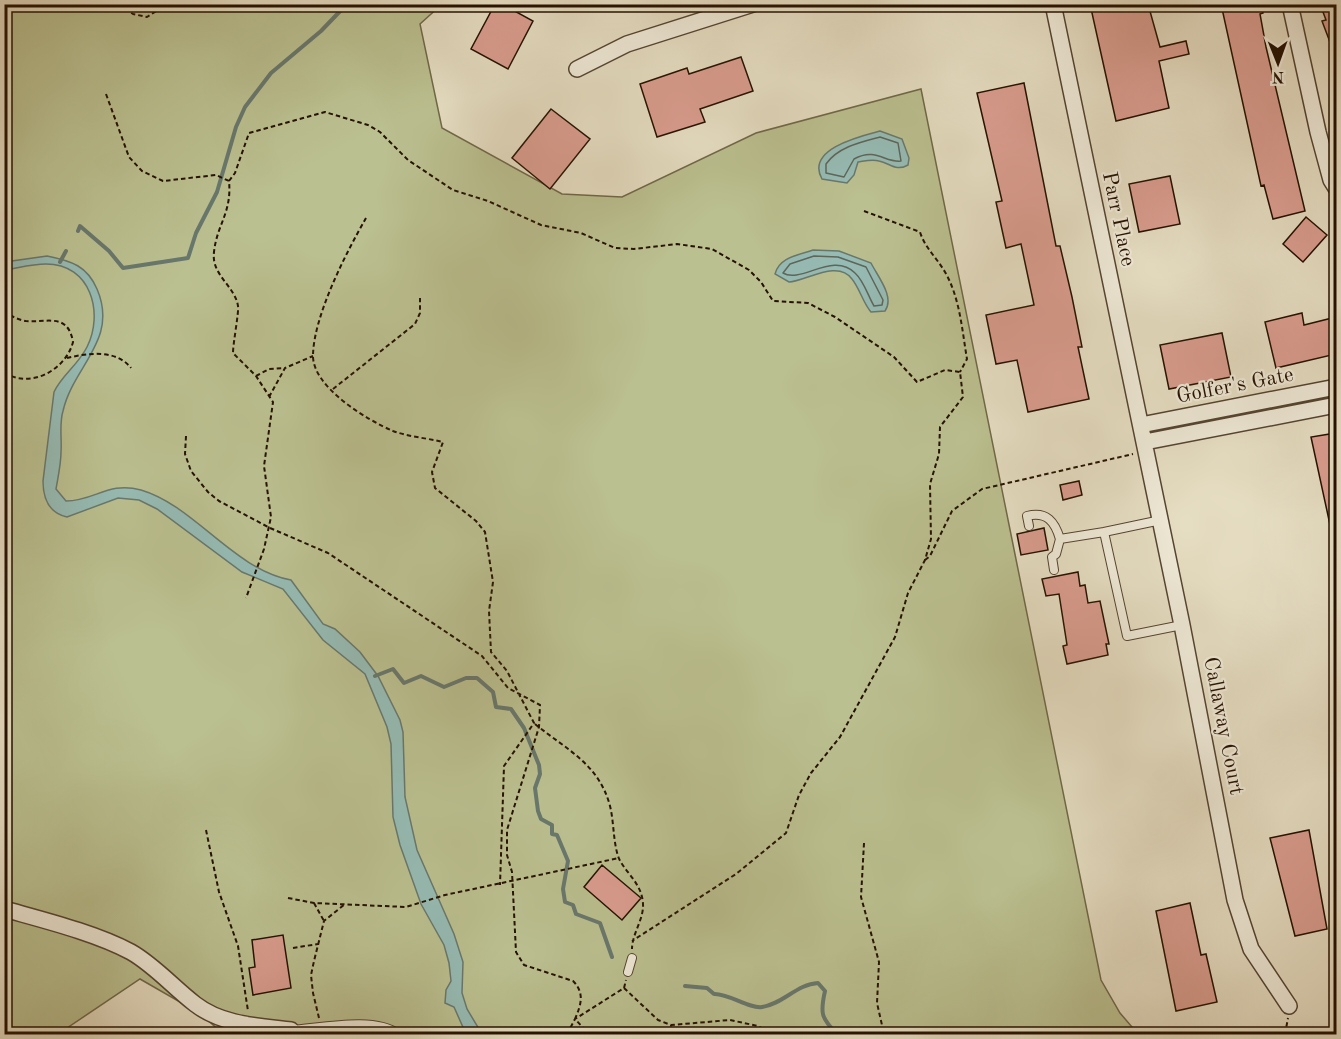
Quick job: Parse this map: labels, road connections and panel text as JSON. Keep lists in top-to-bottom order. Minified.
{"streets":{"street":["Parr Place","Golfer's Gate","Callaway Court"]},"crossings":[["Parr Place","Golfer's Gate"],["Parr Place","Callaway Court"],["Golfer's Gate","Callaway Court"]],"north":"bottom"}
